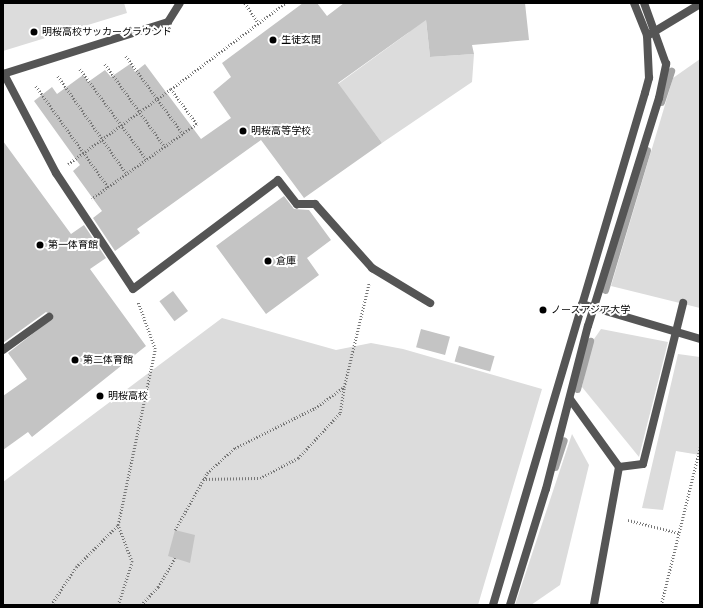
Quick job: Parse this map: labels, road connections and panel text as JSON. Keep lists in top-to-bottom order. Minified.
{"places":["明桜高校サッカーグラウンド","生徒玄関","明桜高等学校","第一体育館","倉庫","ノースアジア大学","第二体育館","明桜高校"]}
